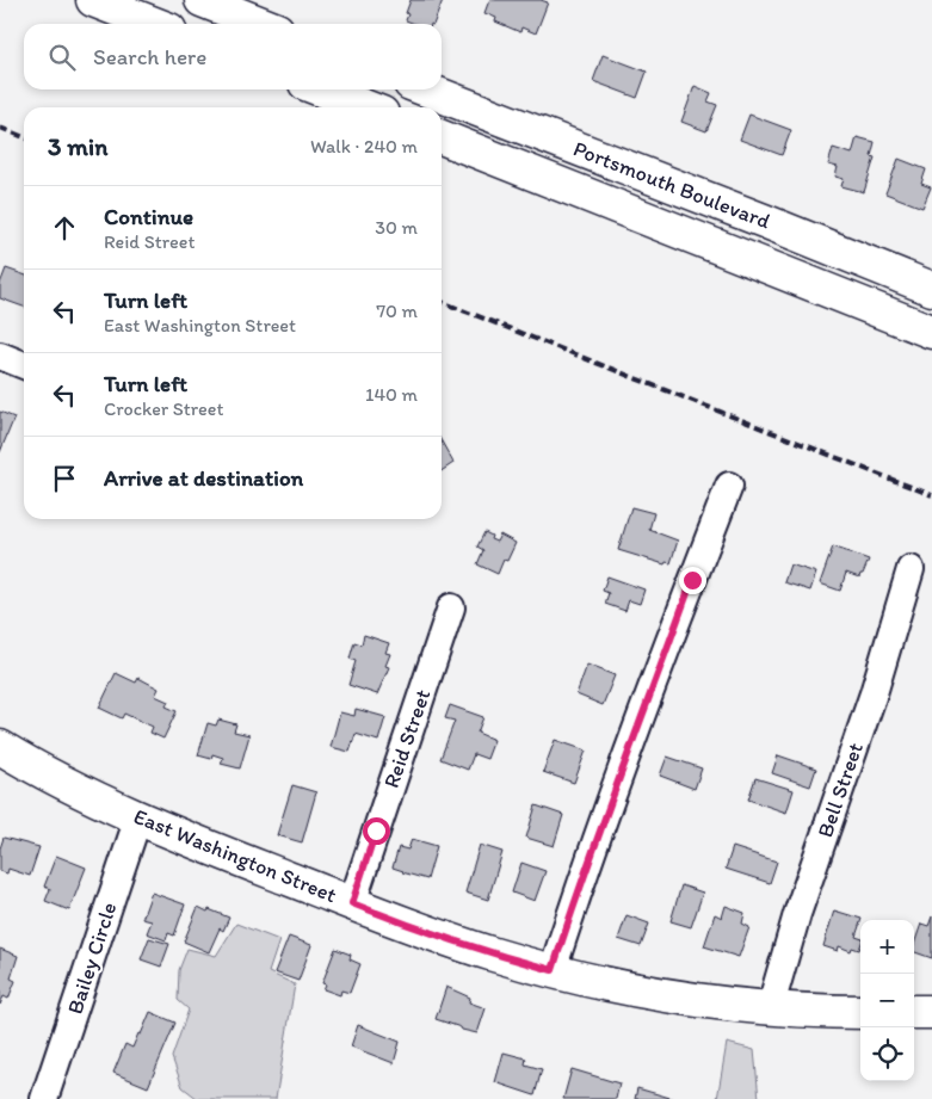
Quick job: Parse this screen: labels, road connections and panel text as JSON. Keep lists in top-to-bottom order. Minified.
{"streets":{"main road":["Portsmouth Boulevard","East Washington Street"],"street":["Reid Street","Bell Street","Bailey Circle"]},"crossings":[["Reid Street","East Washington Street"],["Bell Street","East Washington Street"],["East Washington Street","Bailey Circle"]],"page":{"search":"Search here","heading":["3 min","Walk · 240 m"],"list":[["Continue","Reid Street","30 m"],["Turn left","East Washington Street","70 m"],["Turn left","Crocker Street","140 m"],"Arrive at destination"],"map_buttons":["+","−"]}}
